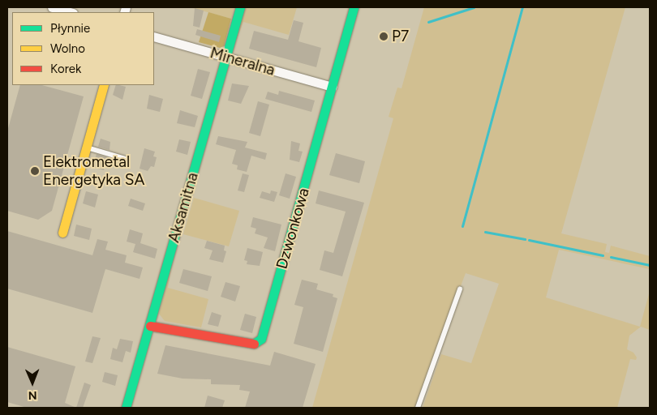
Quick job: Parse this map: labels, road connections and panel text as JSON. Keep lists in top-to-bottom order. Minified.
{"streets":{"street":["Mineralna","Aksamitna","Dzwonkowa"]},"crossings":[["Mineralna","Aksamitna"],["Mineralna","Dzwonkowa"],["Aksamitna","Dzwonkowa"]],"places":["P7","Elektrometal Energetyka SA"],"legend":["Płynnie","Wolno","Korek"],"north":"bottom"}
